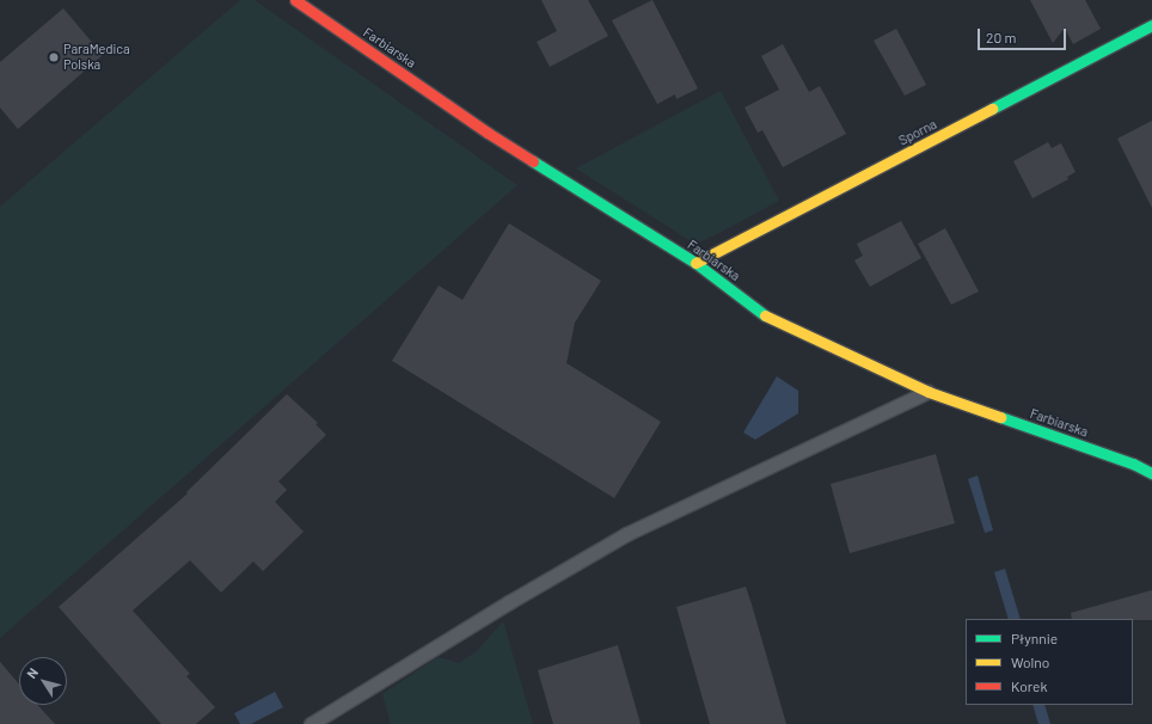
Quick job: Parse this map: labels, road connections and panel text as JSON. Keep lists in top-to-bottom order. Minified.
{"streets":{"street":["Farbiarska","Sporna"]},"crossings":[["Farbiarska","Sporna"]],"places":["ParaMedica Polska"],"legend":["Płynnie","Wolno","Korek"],"scale_bar":"20 m","north":"top left"}
